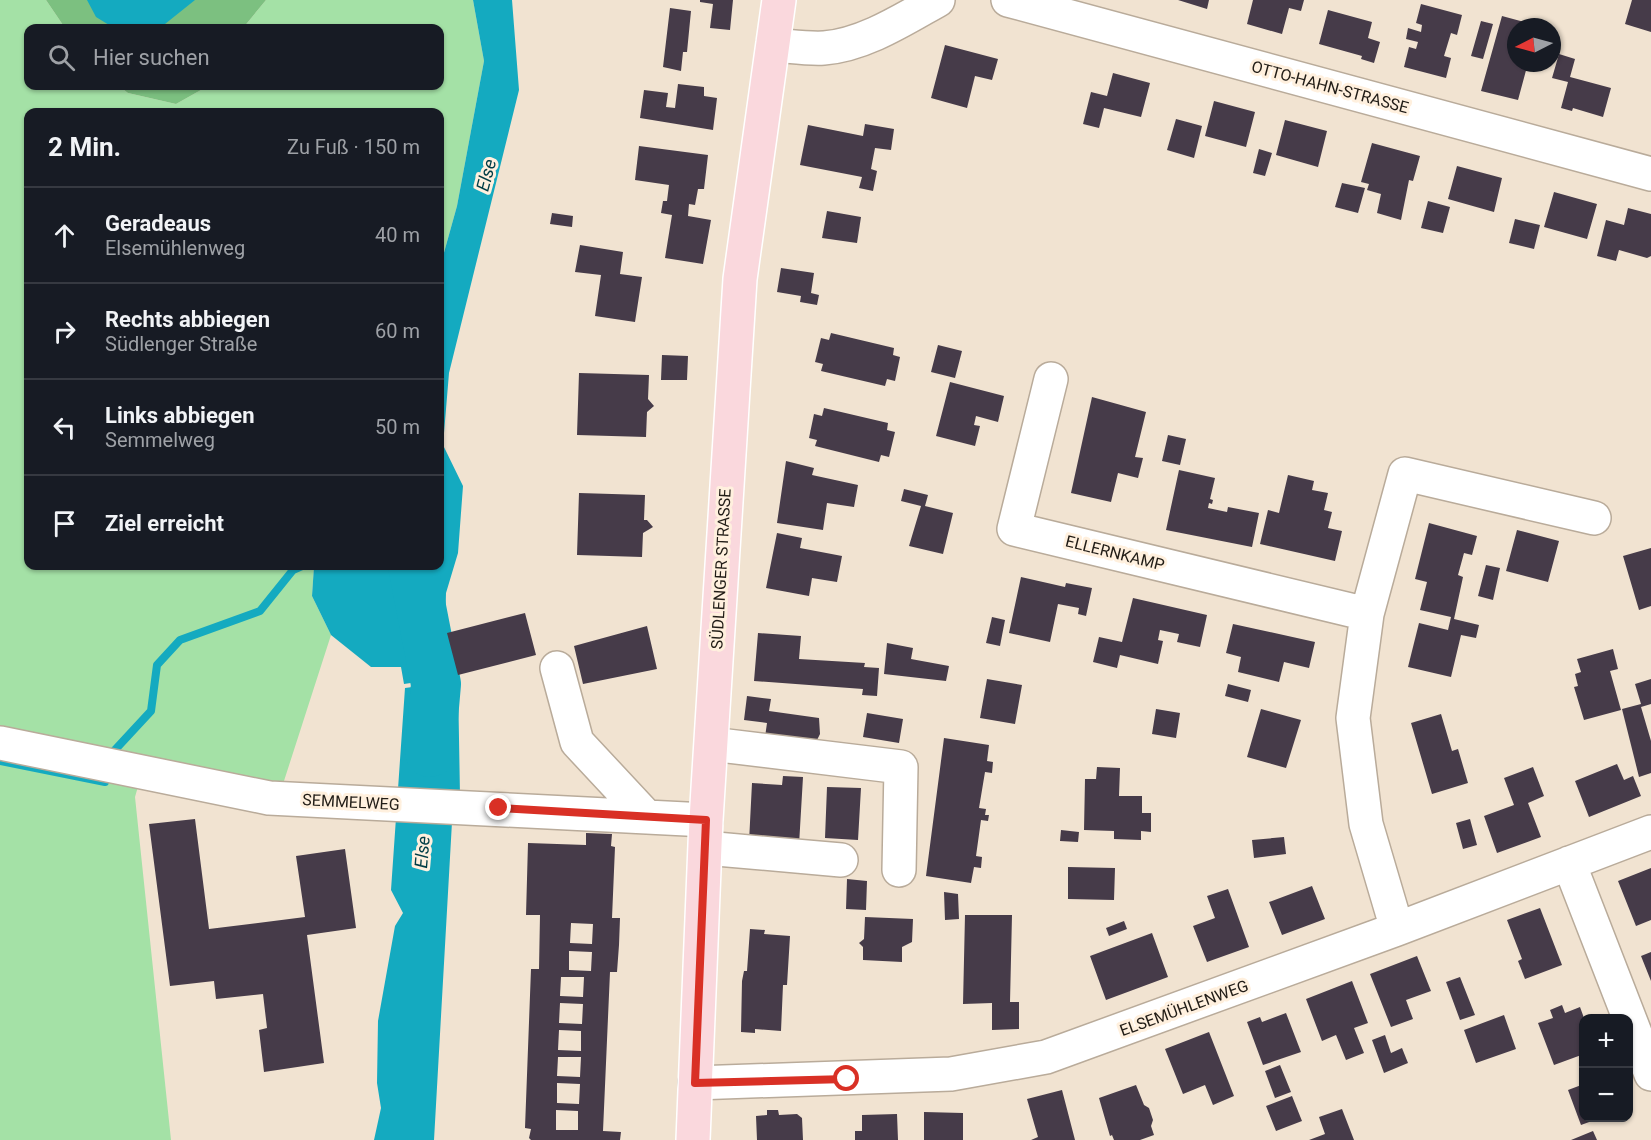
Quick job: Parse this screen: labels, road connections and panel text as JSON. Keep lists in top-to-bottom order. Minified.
{"streets":{"main road":["SÜDLENGER STRASSE"],"street":["OTTO-HAHN-STRASSE","ELLERNKAMP","SEMMELWEG","ELSEMÜHLENWEG"]},"crossings":[["SÜDLENGER STRASSE","SEMMELWEG"],["SÜDLENGER STRASSE","ELSEMÜHLENWEG"]],"water":["Else"],"north":"left","page":{"search":"Hier suchen","heading":["2 Min.","Zu Fuß · 150 m"],"list":[["Geradeaus","Elsemühlenweg","40 m"],["Rechts abbiegen","Südlenger Straße","60 m"],["Links abbiegen","Semmelweg","50 m"],"Ziel erreicht"],"map_buttons":["+","−"]}}
